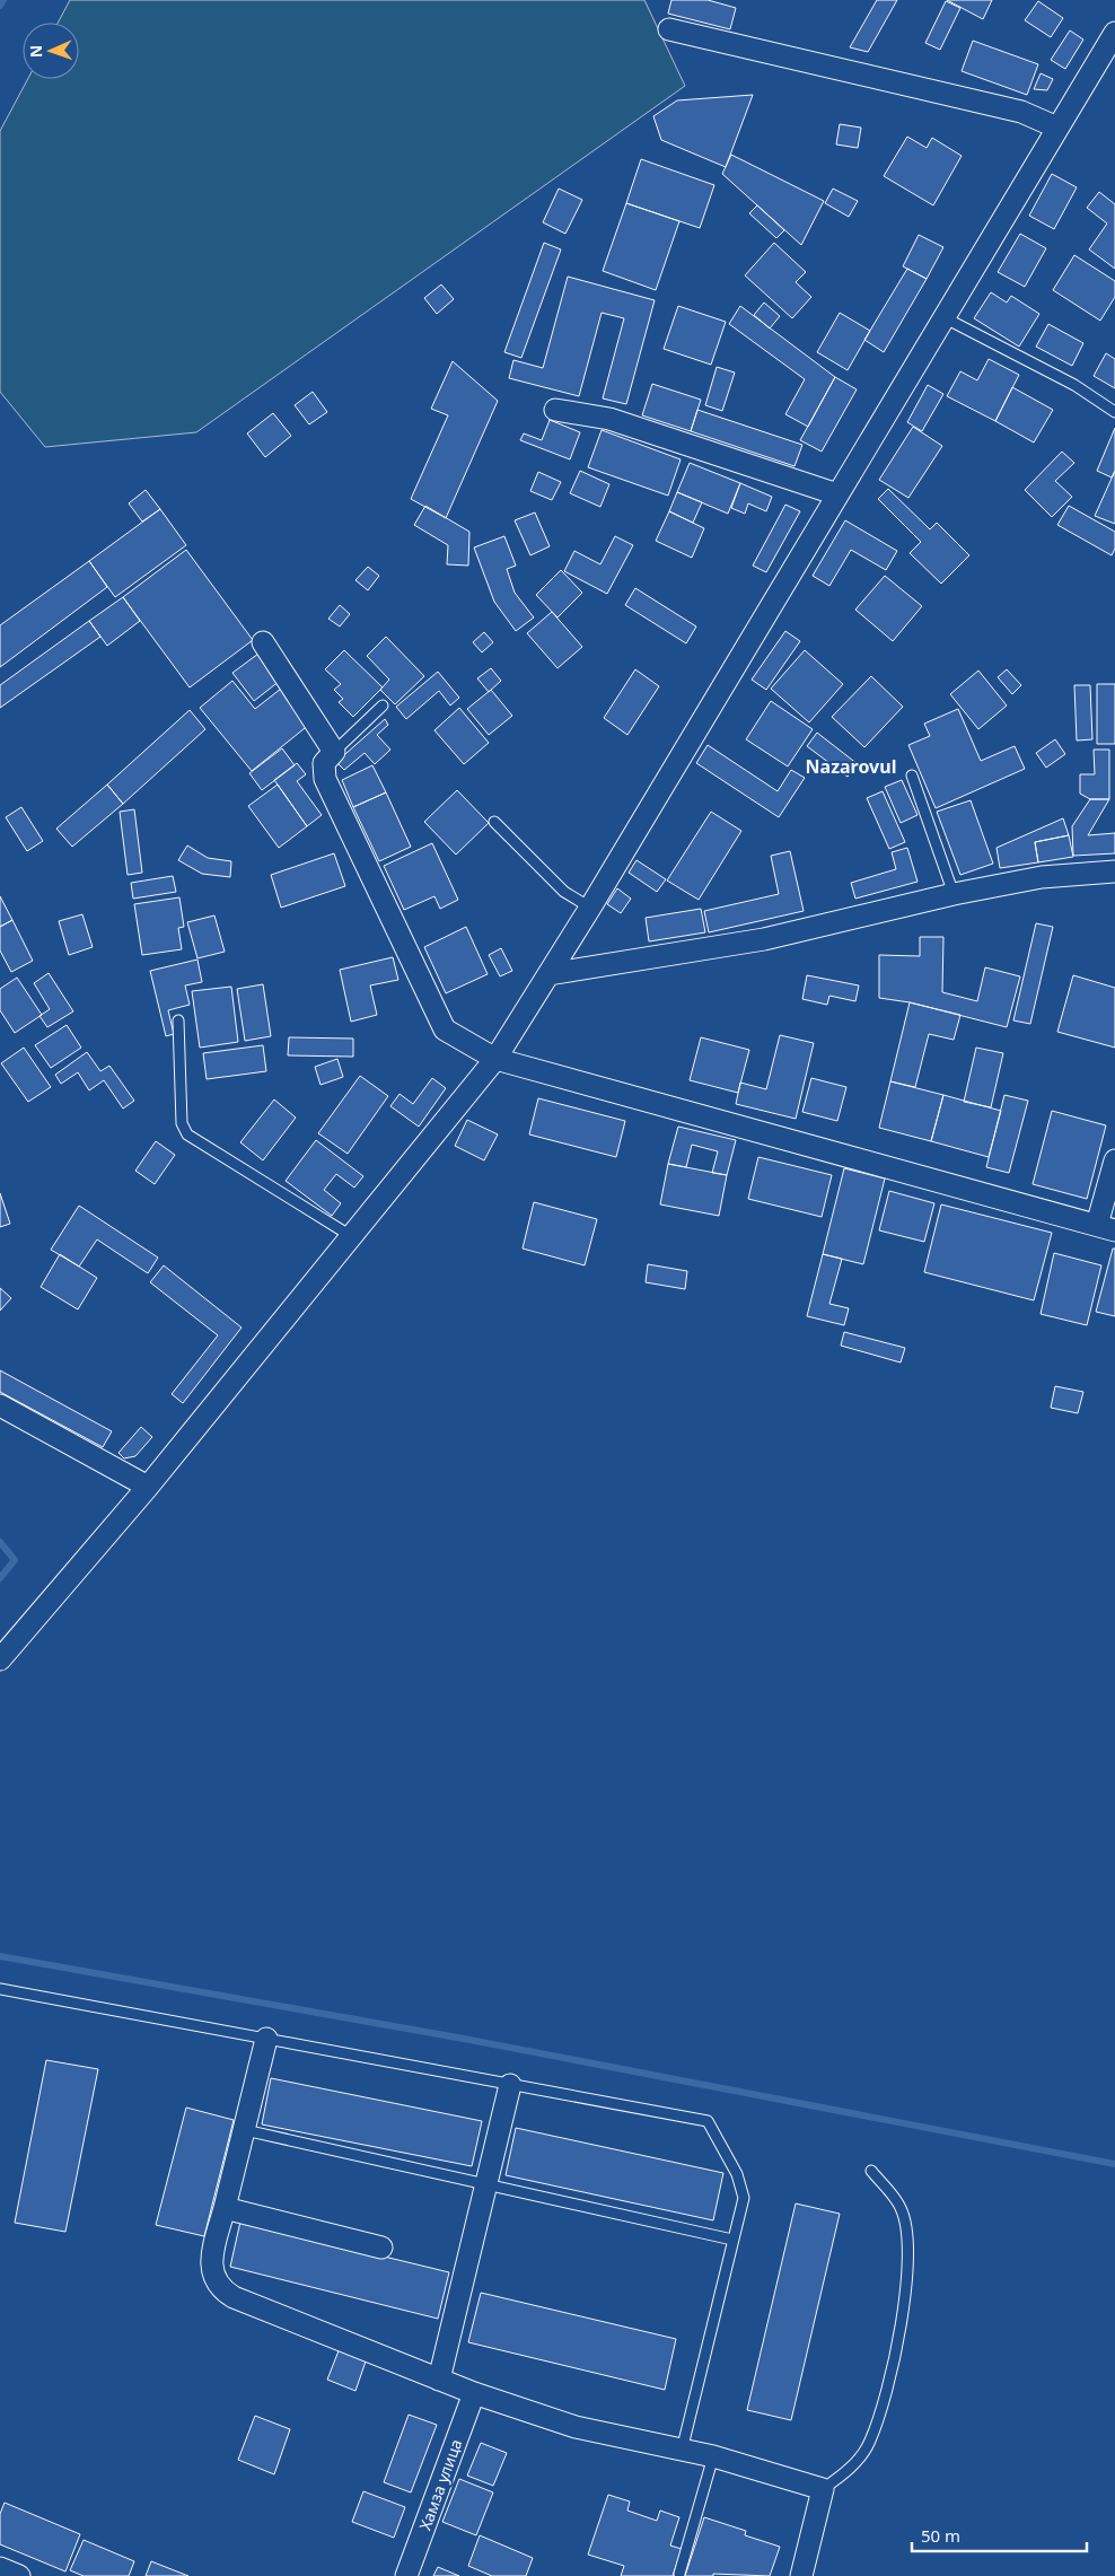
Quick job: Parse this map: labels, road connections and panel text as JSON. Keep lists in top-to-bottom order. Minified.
{"streets":{"street":["Хамза улица"]},"districts":["Nazarovul"],"scale_bar":"50 m","north":"left"}
